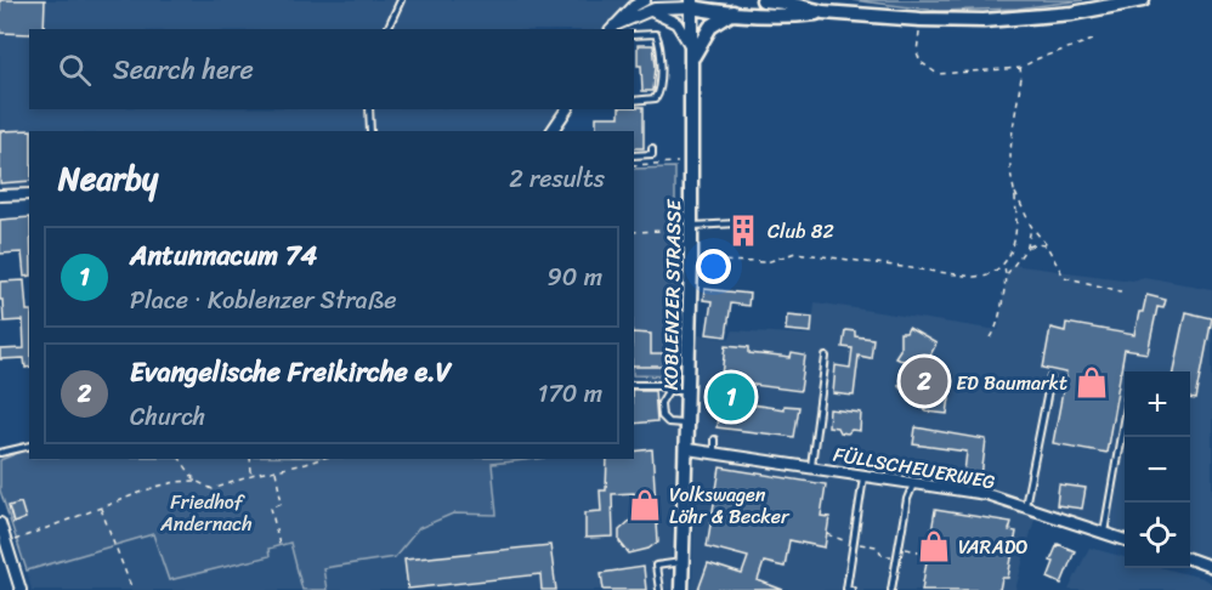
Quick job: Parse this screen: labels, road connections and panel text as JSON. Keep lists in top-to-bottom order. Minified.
{"streets":{"street":["KOBLENZER STRASSE","FÜLLSCHEUERWEG"]},"crossings":[["KOBLENZER STRASSE","FÜLLSCHEUERWEG"]],"parks":["Friedhof Andernach"],"places":{"building":["Club 82"],"shop":["ED Baumarkt","Volkswagen Löhr & Becker","VARADO"]},"page":{"search":"Search here","heading":["Nearby","2 results"],"list":[{"mark":"1","name":"Antunnacum 74","note":"Place · Koblenzer Straße","value":"90 m"},{"mark":"2","name":"Evangelische Freikirche e.V","note":"Church","value":"170 m"}],"pins":["2","1"],"map_buttons":["+","−"]}}
